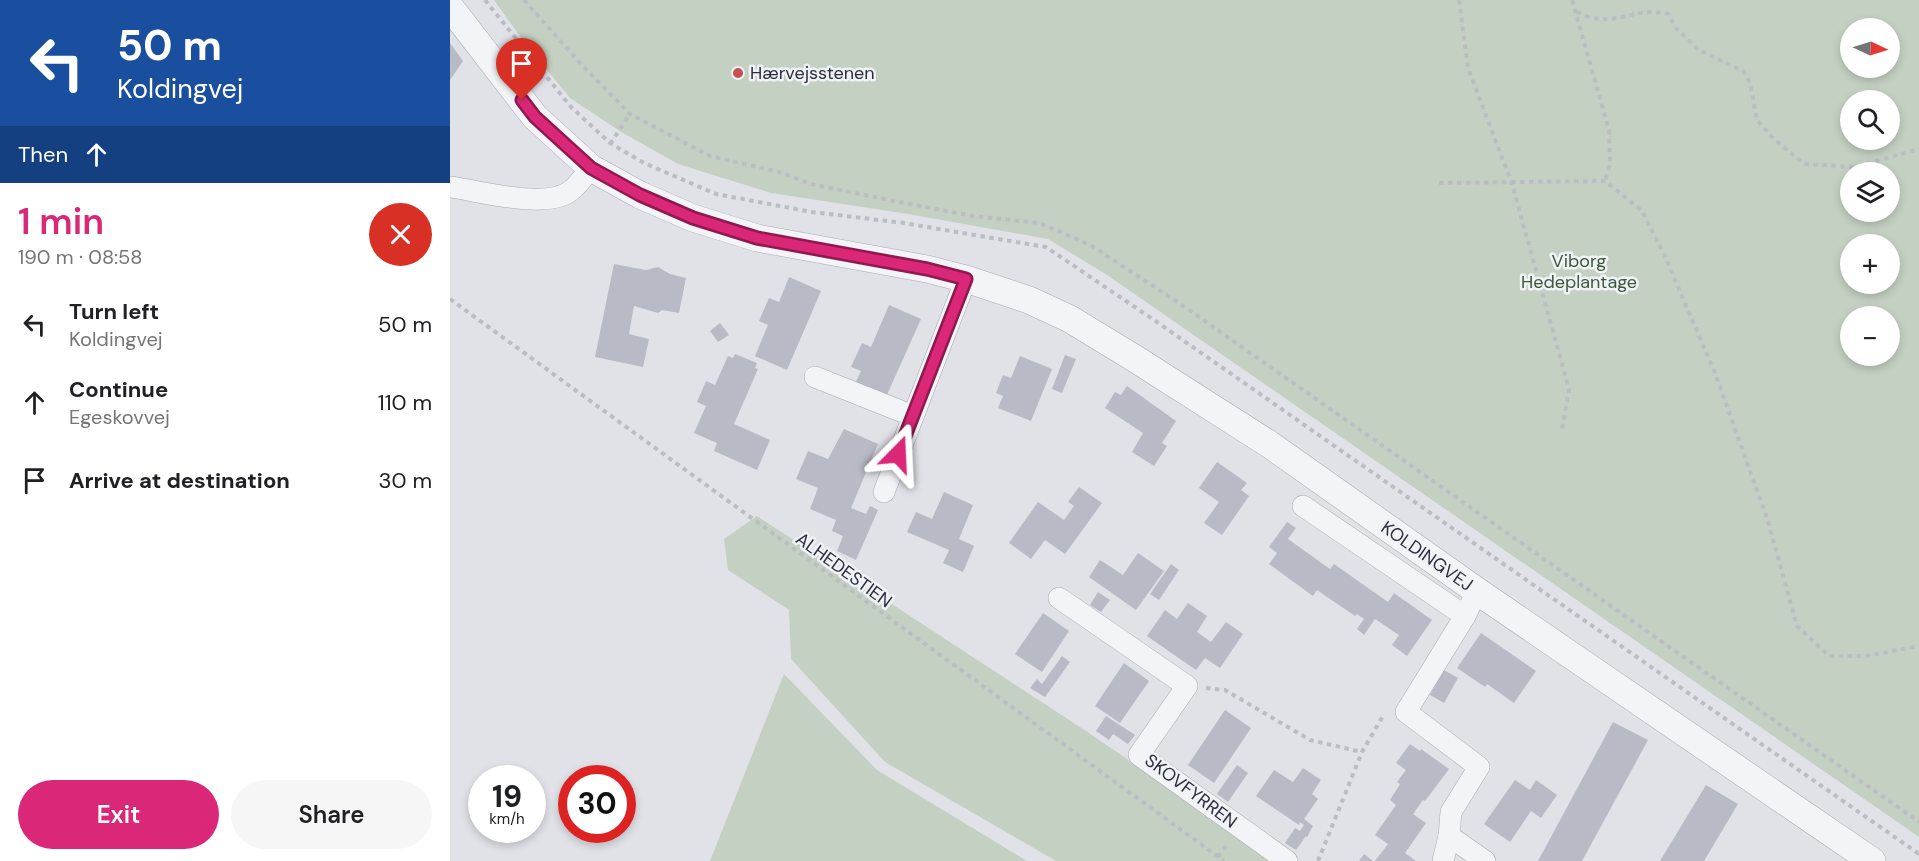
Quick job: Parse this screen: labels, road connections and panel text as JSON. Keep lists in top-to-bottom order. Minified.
{"streets":{"street":["KOLDINGVEJ","SKOVFYRREN"],"path":["ALHEDESTIEN"]},"parks":["Viborg Hedeplantage"],"places":["Hærvejsstenen"],"north":"right","page":{"turn":["50 m","Koldingvej"],"map_buttons":["+","−"],"then":"Then","heading":["1 min","190 m · 08:58"],"list":[{"name":"Turn left","note":"Koldingvej","value":"50 m"},{"name":"Continue","note":"Egeskovvej","value":"110 m"},{"name":"Arrive at destination","value":"30 m"}],"speed":"19 km/h","limit":"30","buttons":["Exit","Share"]}}
